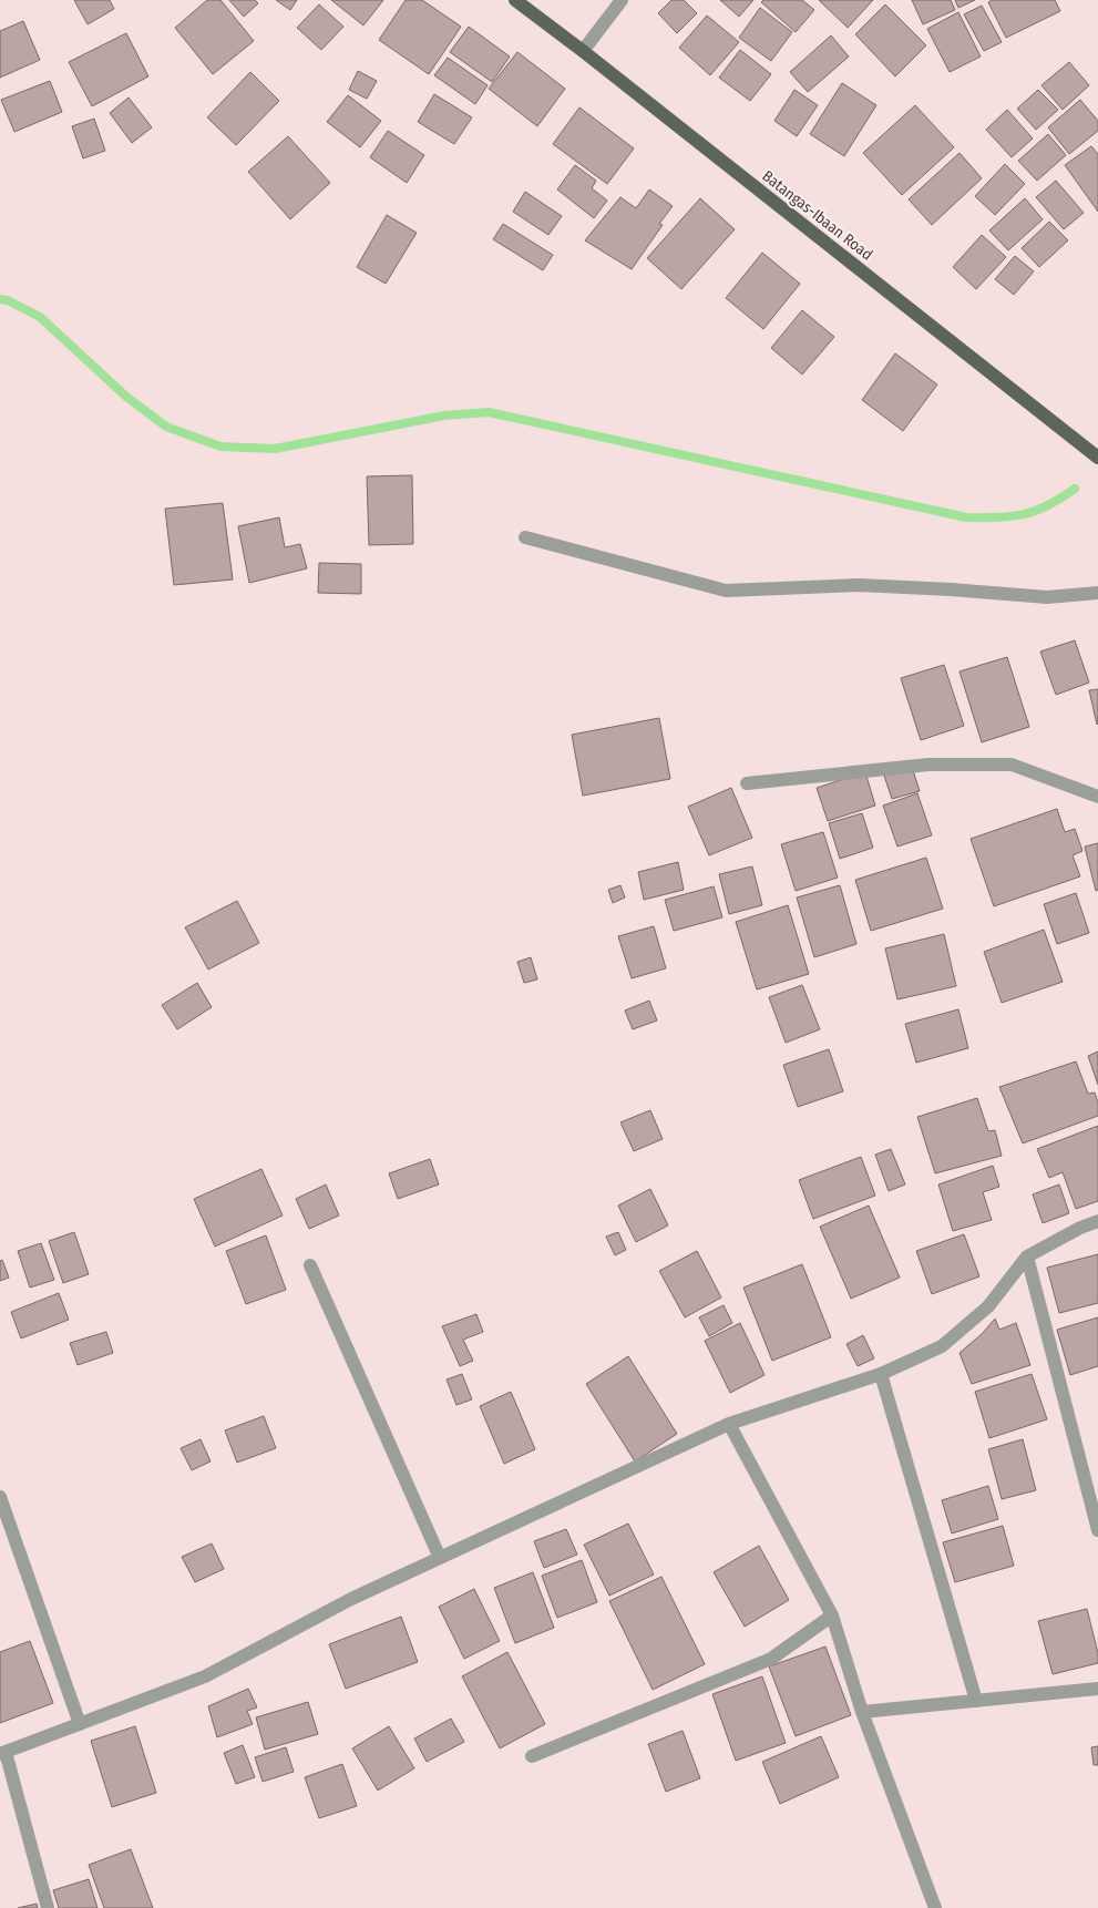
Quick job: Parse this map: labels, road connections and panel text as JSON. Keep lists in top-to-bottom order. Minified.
{"streets":{"main road":["Batangas-Ibaan Road"]}}
